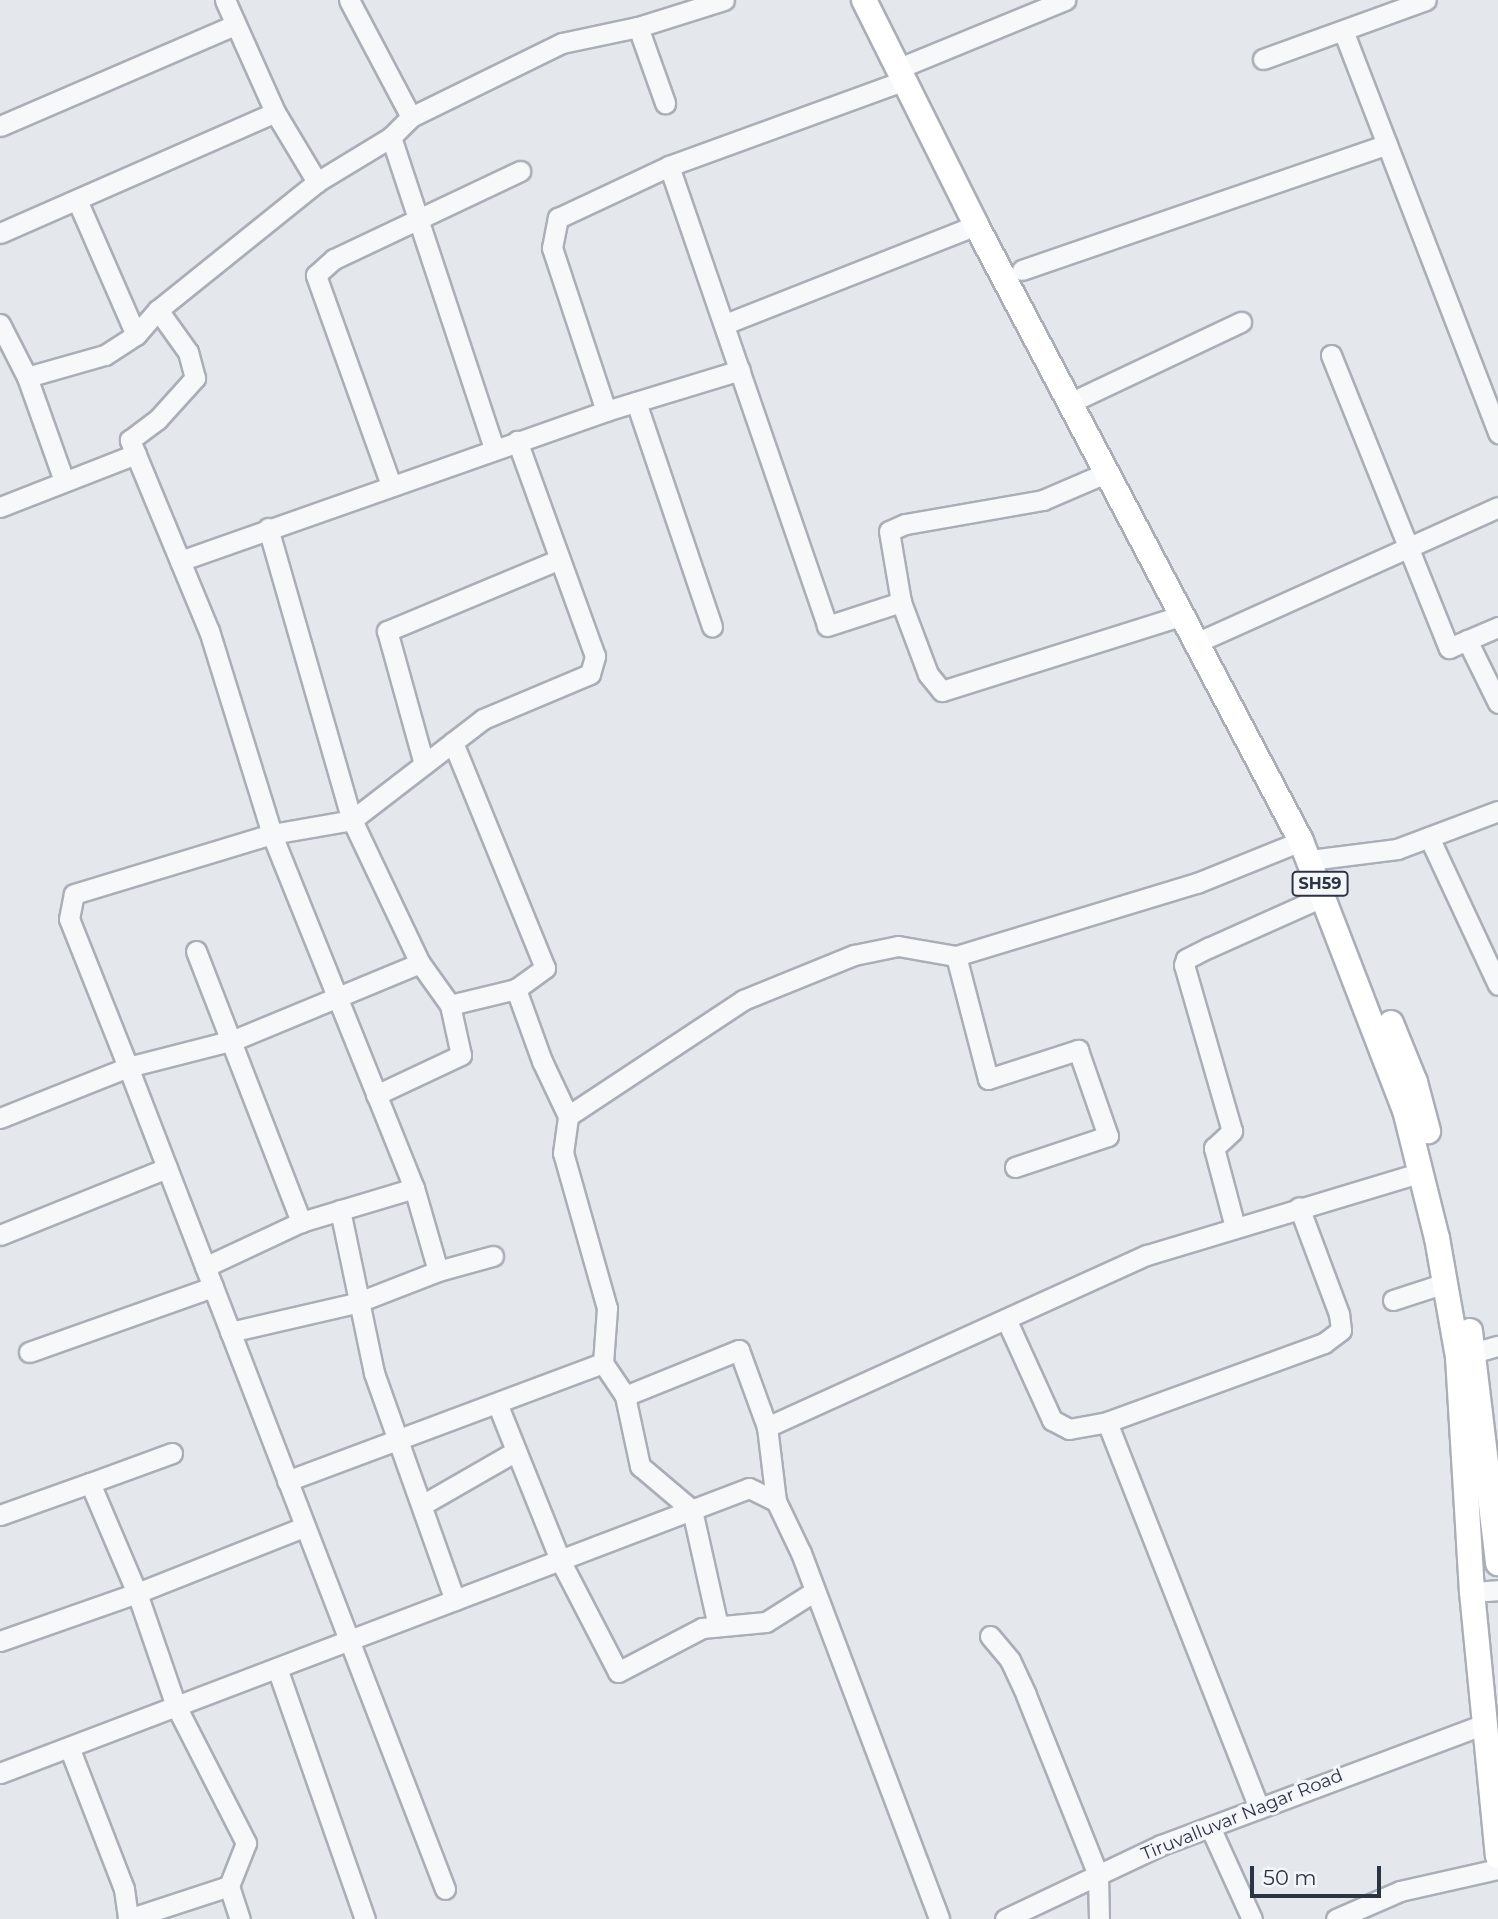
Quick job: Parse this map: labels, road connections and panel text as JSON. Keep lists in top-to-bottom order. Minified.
{"streets":{"main road":["SH59"],"street":["Tiruvalluvar Nagar Road"]},"crossings":[["SH59","Tiruvalluvar Nagar Road"]],"scale_bar":"50 m"}
